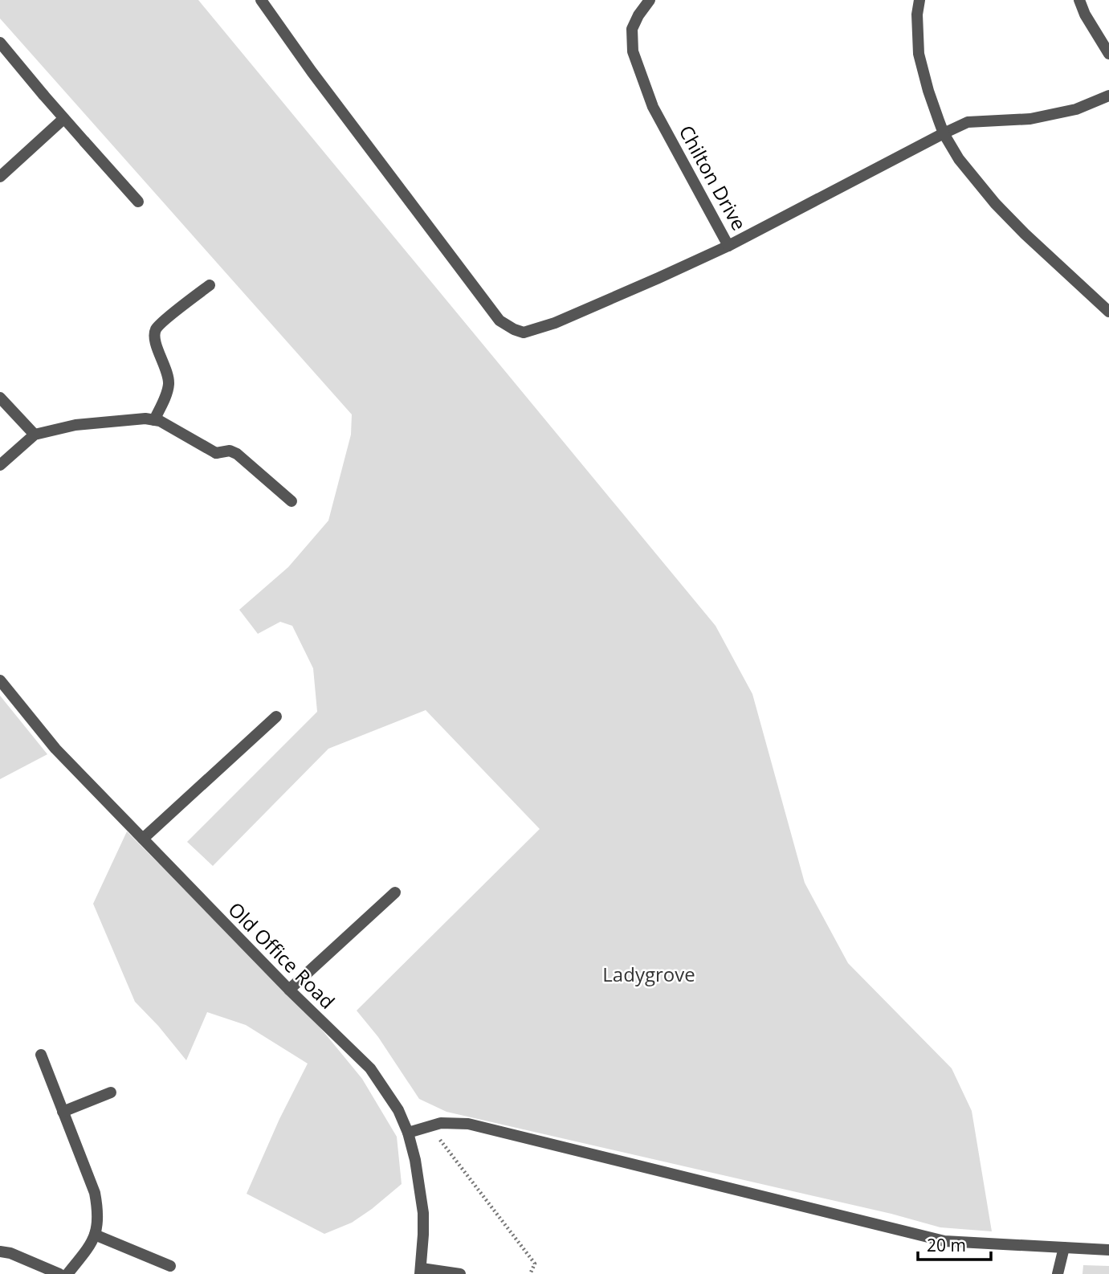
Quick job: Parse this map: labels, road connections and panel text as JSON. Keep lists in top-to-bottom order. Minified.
{"streets":{"street":["Chilton Drive","Old Office Road"]},"parks":["Ladygrove"],"scale_bar":"20 m"}
